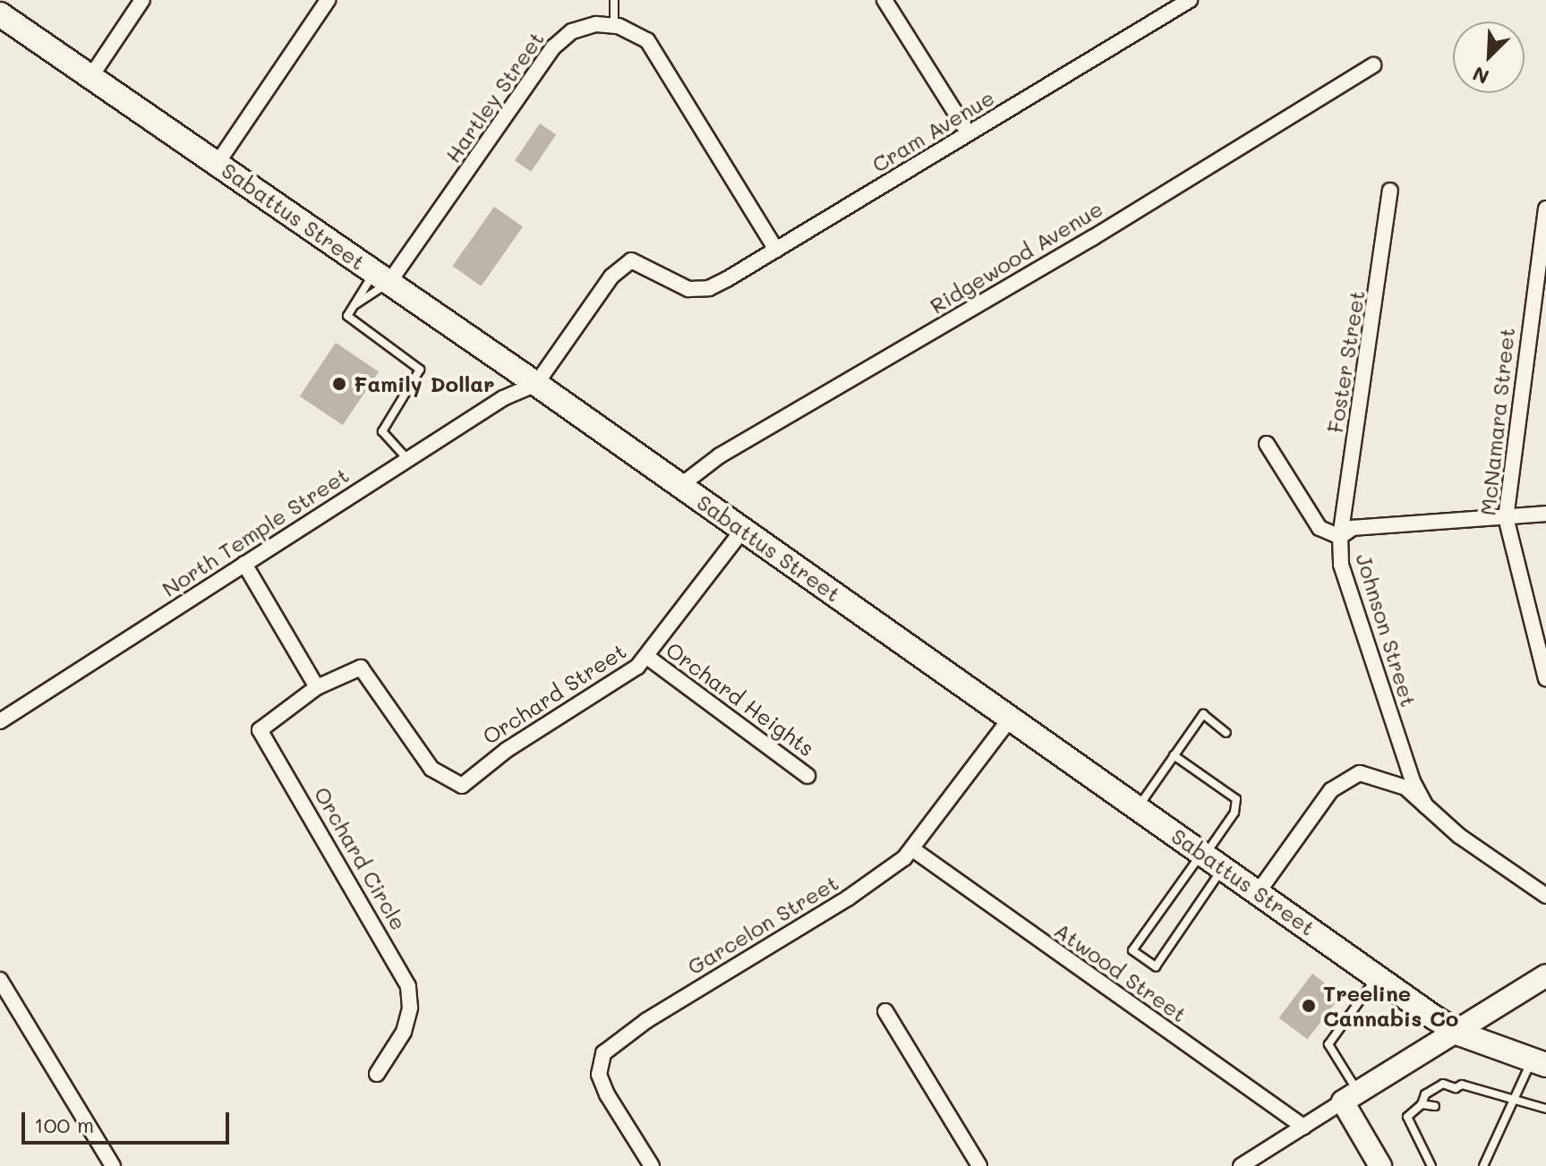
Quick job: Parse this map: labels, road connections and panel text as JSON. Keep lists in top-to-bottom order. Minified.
{"streets":{"main road":["Sabattus Street"],"street":["Hartley Street","Cram Avenue","Ridgewood Avenue","Foster Street","McNamara Street","North Temple Street","Johnson Street","Orchard Street","Orchard Heights","Orchard Circle","Garcelon Street","Atwood Street"]},"crossings":[["Hartley Street","Sabattus Street"],["Cram Avenue","Sabattus Street"],["Cram Avenue","North Temple Street"],["Sabattus Street","Ridgewood Avenue"],["Sabattus Street","North Temple Street"],["Sabattus Street","Orchard Street"],["Sabattus Street","Garcelon Street"],["Foster Street","Johnson Street"],["Orchard Street","Orchard Heights"],["Orchard Street","Orchard Circle"],["Garcelon Street","Atwood Street"]],"places":["Family Dollar","Treeline Cannabis Co"],"scale_bar":"100 m","north":"bottom left"}
